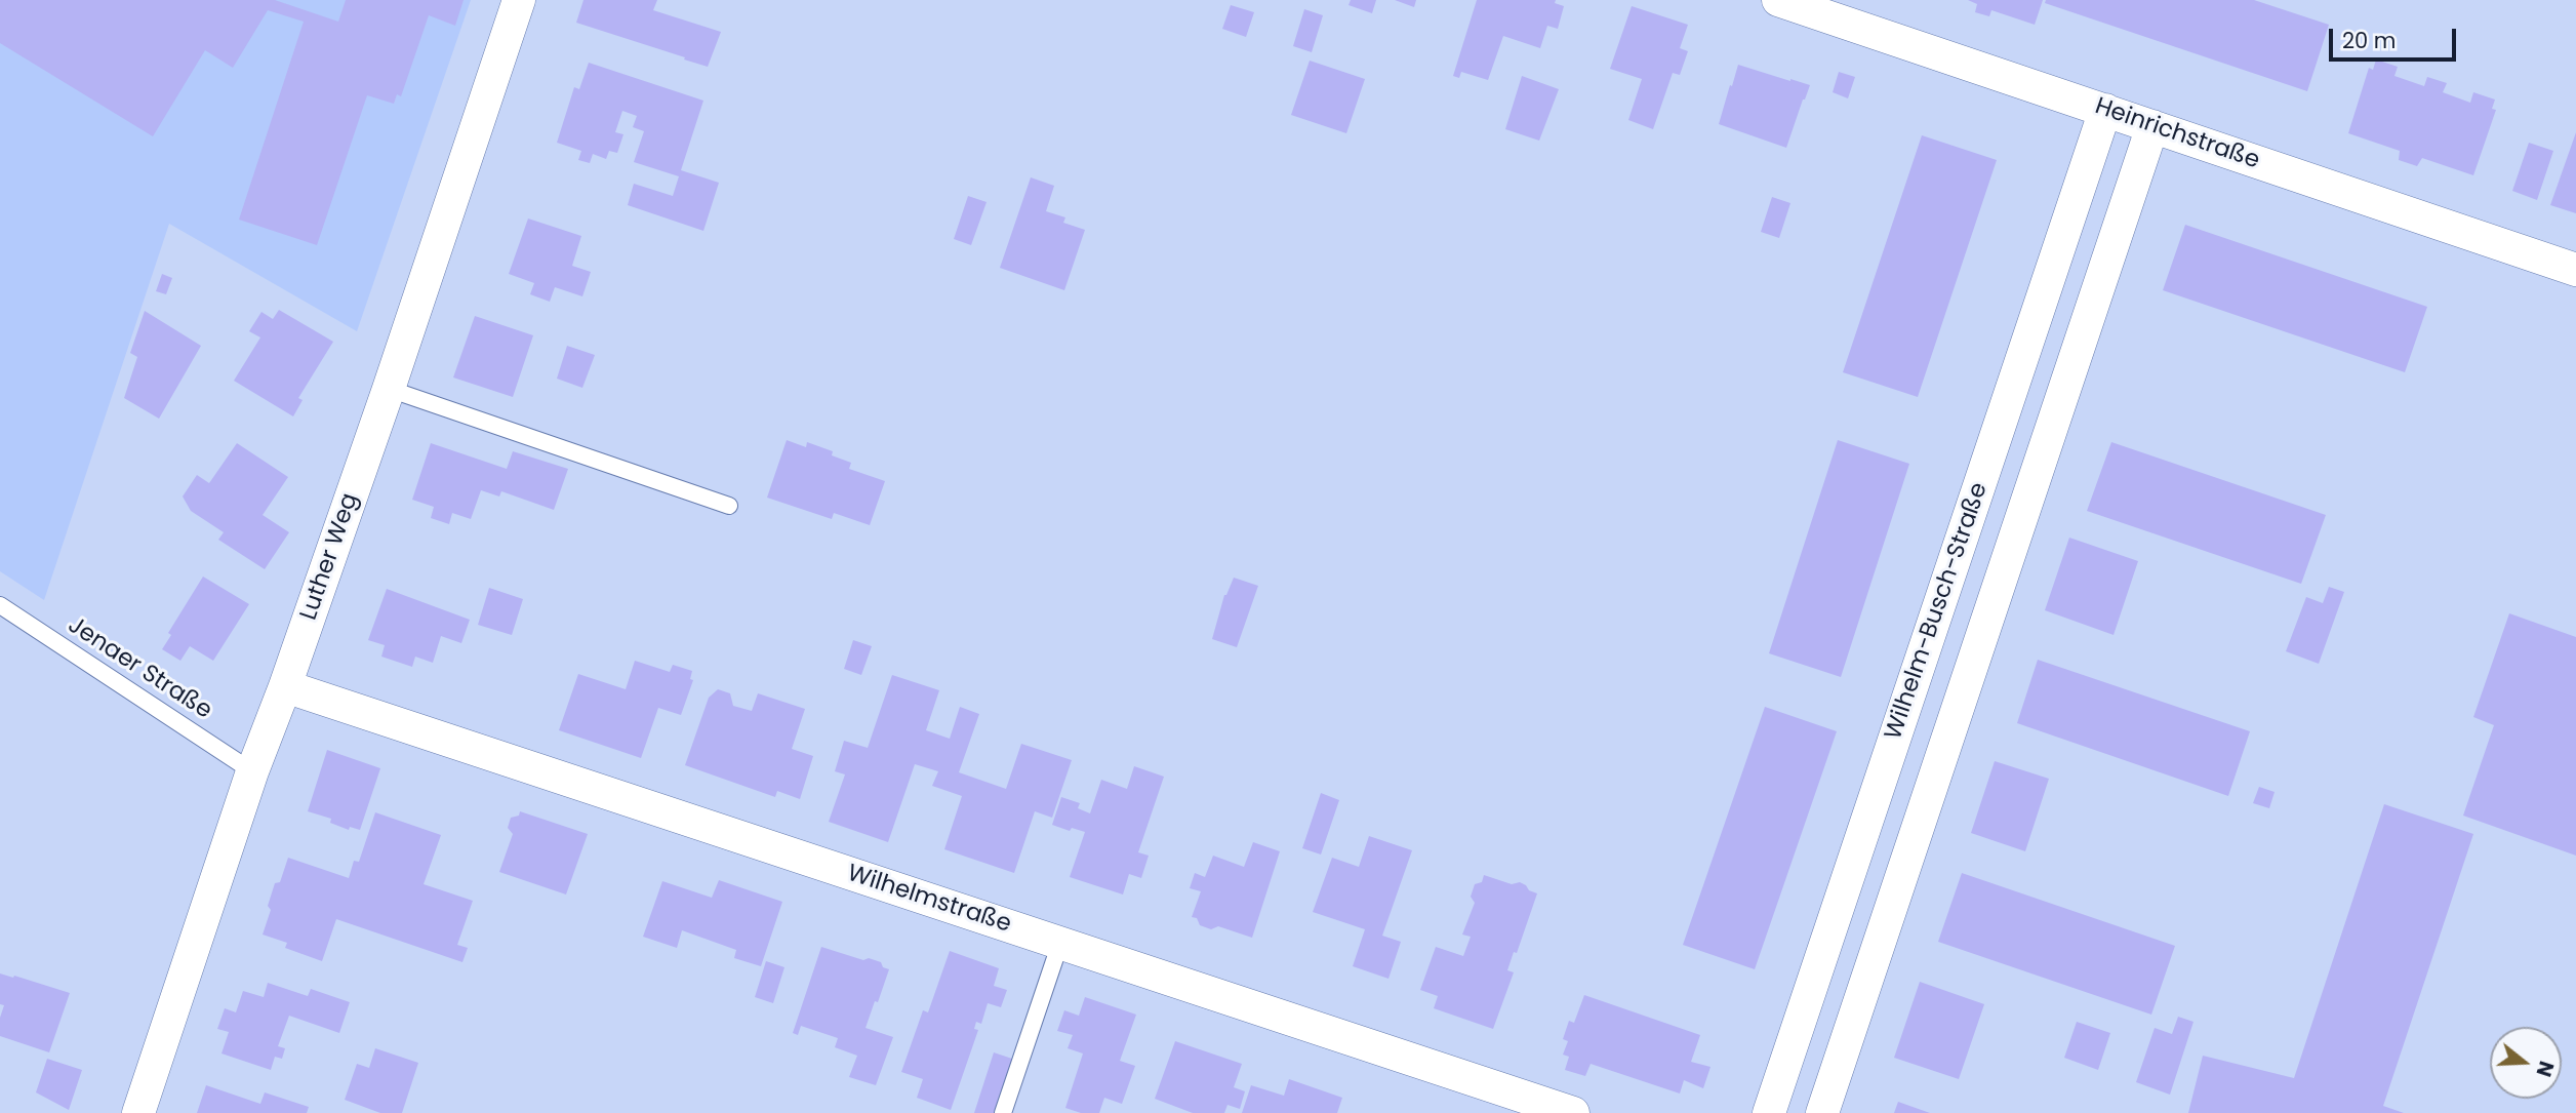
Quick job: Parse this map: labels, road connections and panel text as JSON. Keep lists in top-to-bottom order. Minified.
{"streets":{"street":["Heinrichstraße","Luther Weg","Wilhelm-Busch-Straße","Wilhelmstraße"],"lane":["Jenaer Straße"]},"crossings":[["Heinrichstraße","Wilhelm-Busch-Straße"],["Luther Weg","Jenaer Straße"],["Luther Weg","Wilhelmstraße"]],"scale_bar":"20 m","north":"right"}
